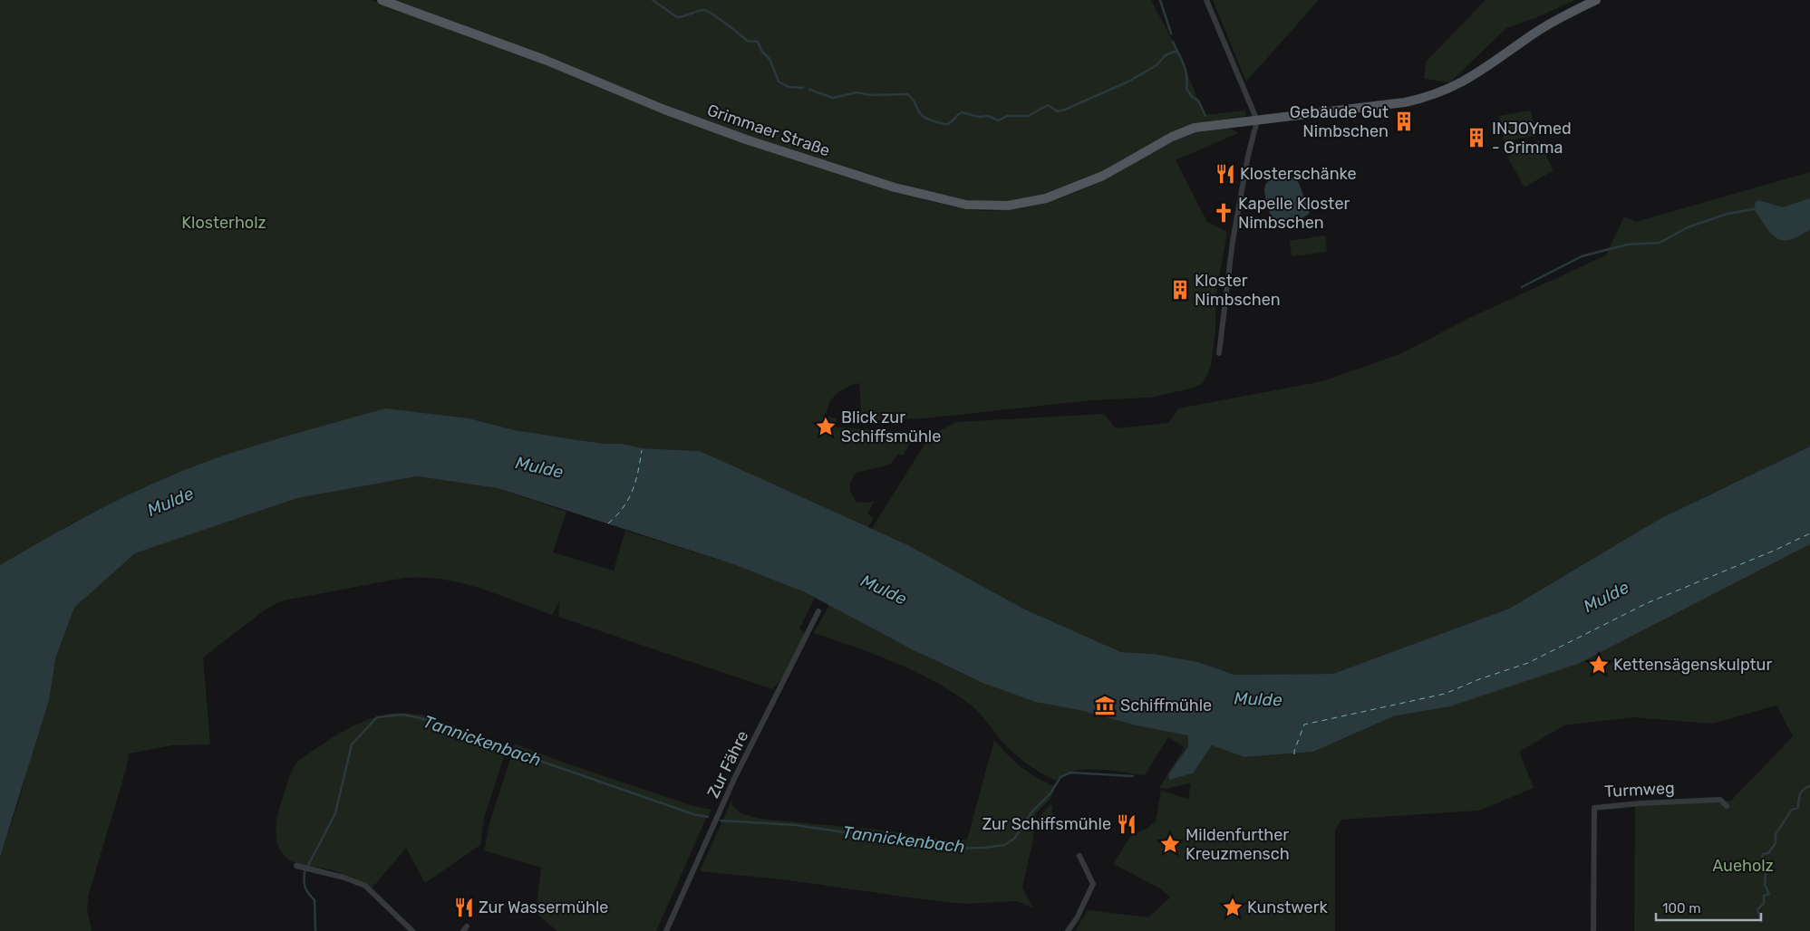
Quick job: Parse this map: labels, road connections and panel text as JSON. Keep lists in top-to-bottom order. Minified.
{"streets":{"main road":["Grimmaer Straße"],"street":["Zur Fähre","Turmweg"]},"water":["Mulde","Tannickenbach"],"parks":["Klosterholz","Aueholz"],"places":{"building":["Gebäude Gut Nimbschen","INJOYmed - Grimma","Kloster Nimbschen"],"restaurant":["Klosterschänke","Zur Schiffsmühle","Zur Wassermühle"],"church":["Kapelle Kloster Nimbschen"],"place":["Blick zur Schiffsmühle","Kettensägenskulptur","Mildenfurther Kreuzmensch","Kunstwerk"],"museum":["Schiffmühle"]},"scale_bar":"100 m"}
